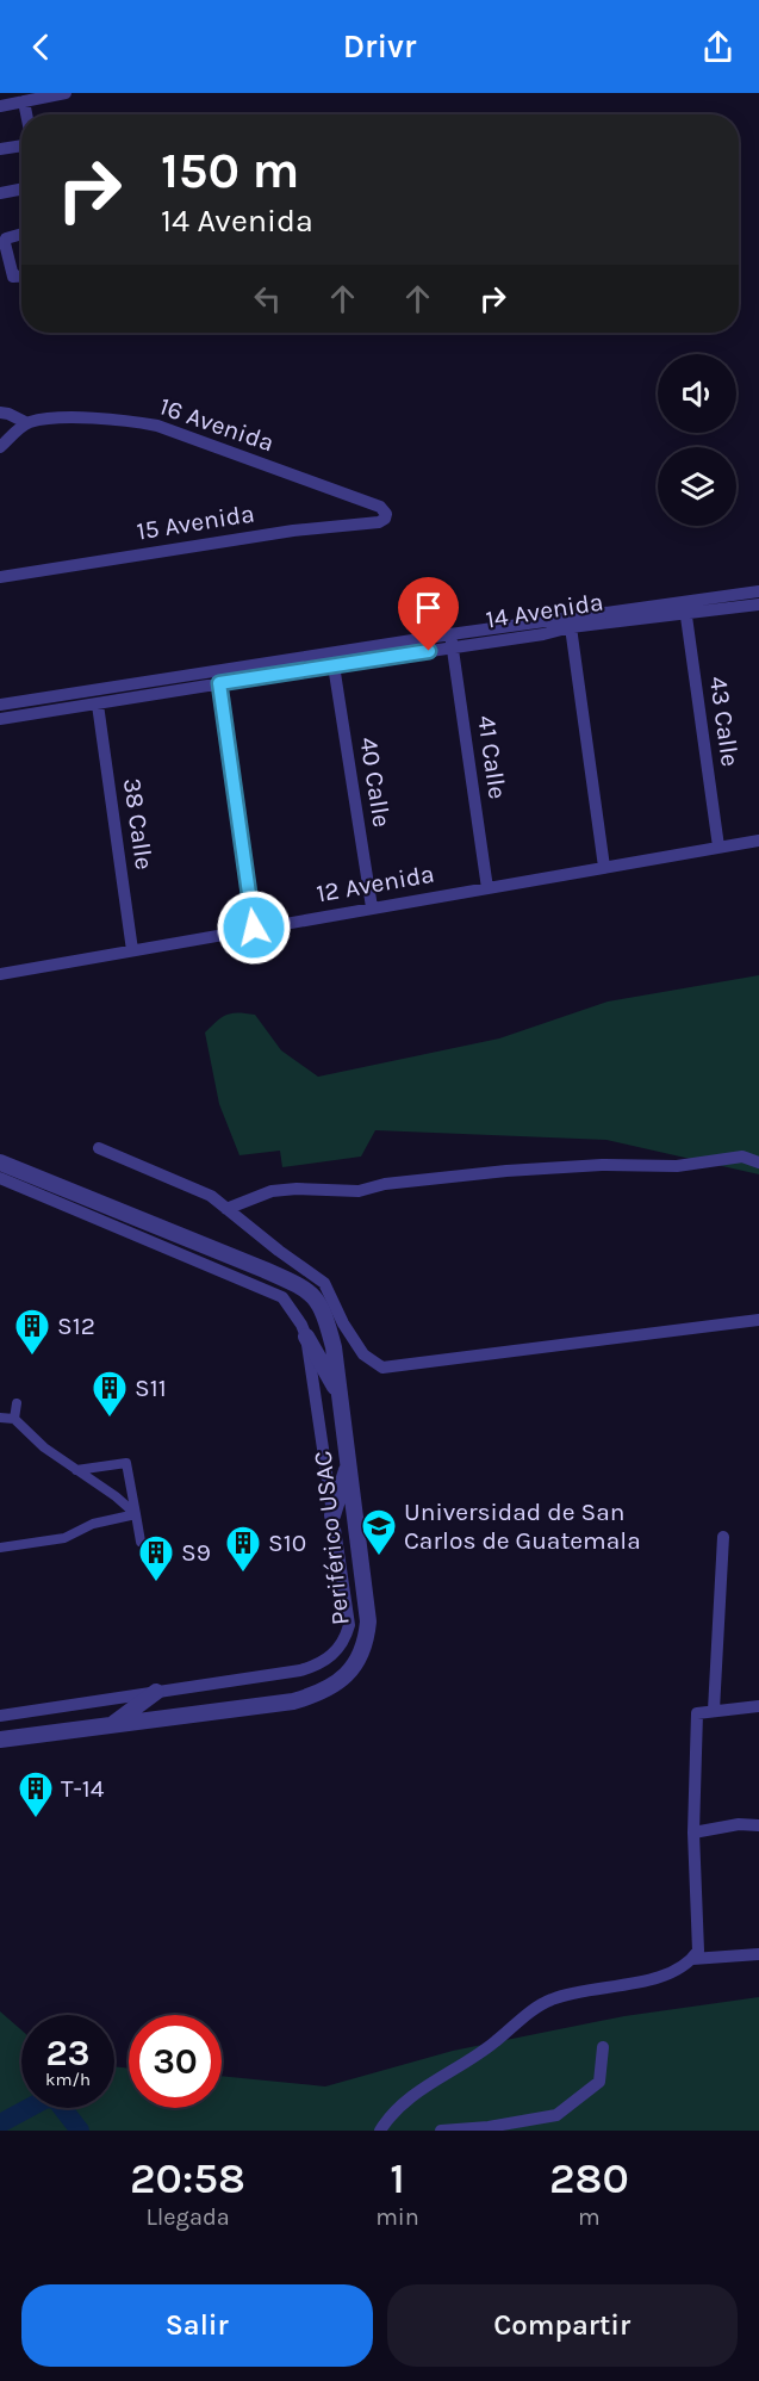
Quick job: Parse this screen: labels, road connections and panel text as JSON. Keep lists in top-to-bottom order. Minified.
{"streets":{"street":["16 Avenida","15 Avenida","14 Avenida","43 Calle","41 Calle","40 Calle","38 Calle","12 Avenida","Periférico USAC"]},"crossings":[["16 Avenida","15 Avenida"],["14 Avenida","43 Calle"],["14 Avenida","41 Calle"],["14 Avenida","40 Calle"],["14 Avenida","38 Calle"],["43 Calle","12 Avenida"],["41 Calle","12 Avenida"],["40 Calle","12 Avenida"],["38 Calle","12 Avenida"]],"places":{"building":["S12","S11","S10","S9","T-14"],"school or university":["Universidad de San Carlos de Guatemala"]},"page":{"header":"Drivr","turn":["150 m","14 Avenida"],"speed":"23 km/h","limit":"30","eta":["20:58","Llegada","1","min","280","m"],"buttons":["Salir","Compartir"]}}
